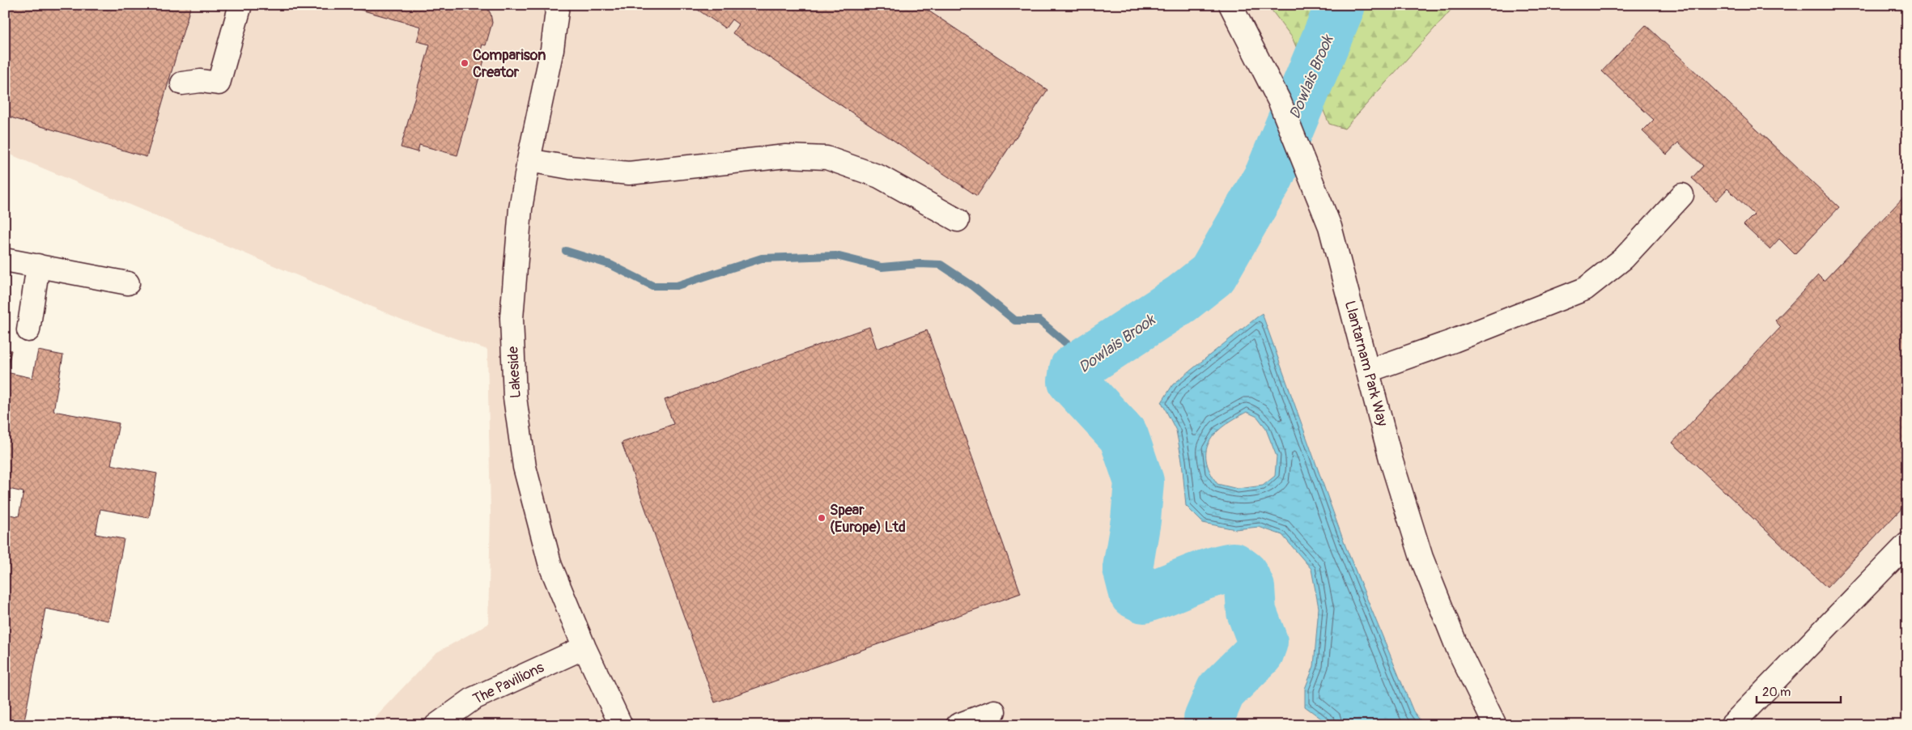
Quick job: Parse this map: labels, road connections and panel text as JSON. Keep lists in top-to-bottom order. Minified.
{"streets":{"street":["Llantarnam Park Way","Lakeside","The Pavilions"]},"crossings":[["Lakeside","The Pavilions"]],"water":["Dowlais Brook"],"places":["Comparison Creator","Spear (Europe) Ltd"],"scale_bar":"20 m"}
